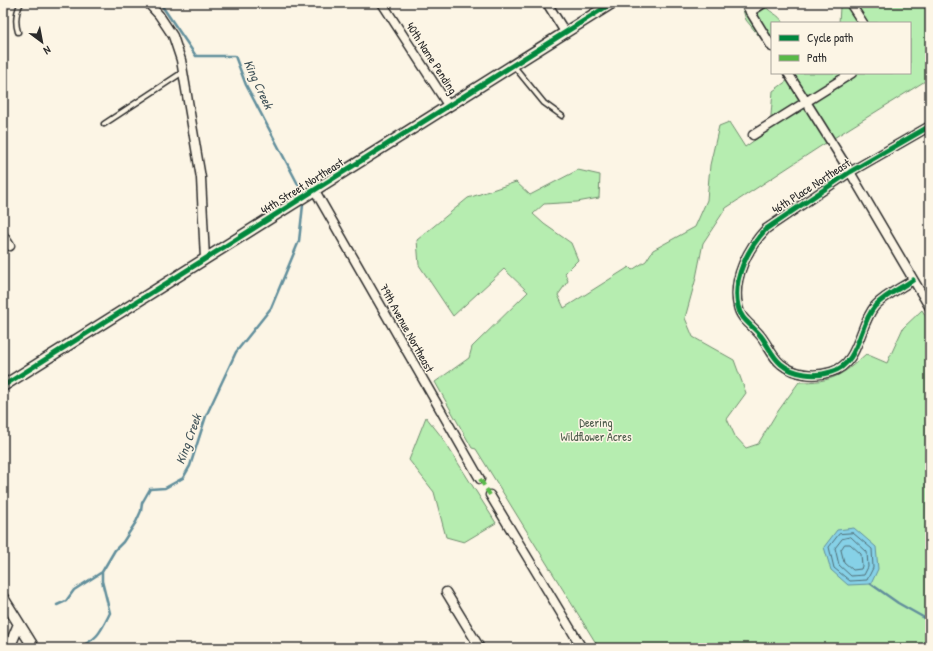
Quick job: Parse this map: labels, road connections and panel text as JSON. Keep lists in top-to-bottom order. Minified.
{"streets":{"street":["40th Name Pending","44th Street Northeast","46th Place Northeast","79th Avenue Northeast"]},"crossings":[["40th Name Pending","44th Street Northeast"],["44th Street Northeast","79th Avenue Northeast"]],"water":["King Creek"],"parks":["Deering Wildflower Acres"],"legend":["Cycle path","Path"],"north":"bottom right"}
